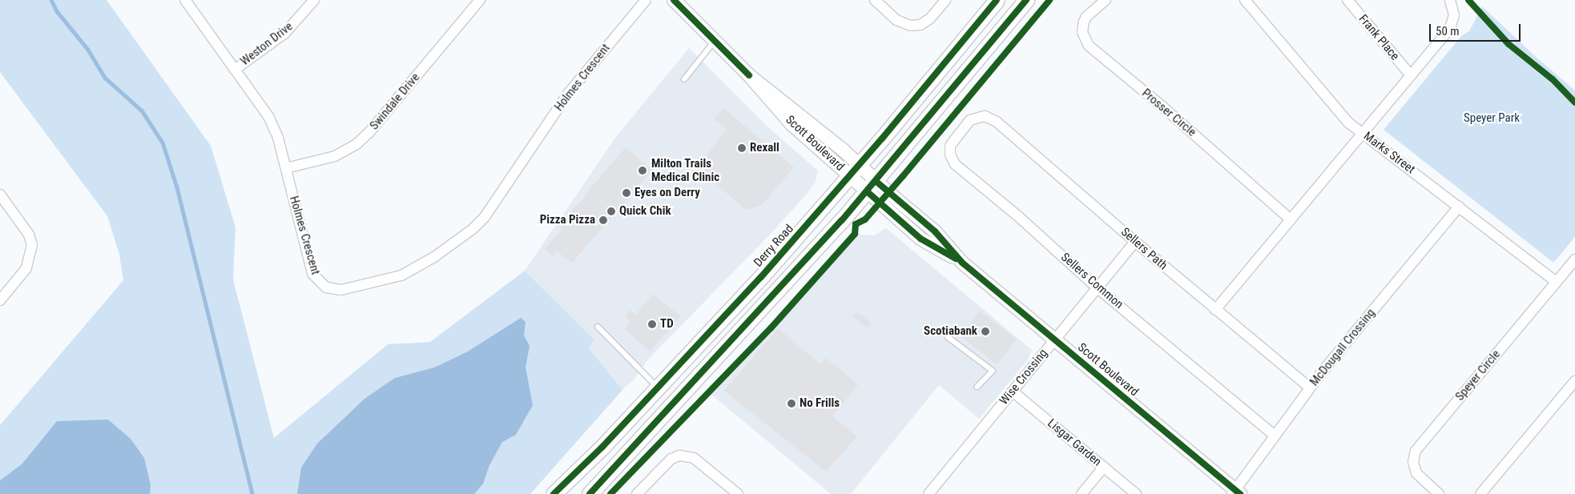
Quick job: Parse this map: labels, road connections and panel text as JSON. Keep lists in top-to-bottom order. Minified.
{"streets":{"main road":["Derry Road"],"street":["Frank Place","Weston Drive","Holmes Crescent","Swindale Drive","Prosser Circle","Scott Boulevard","Marks Street","Sellers Path","Sellers Common","McDougall Crossing","Speyer Circle","Wise Crossing","Lisgar Garden"]},"crossings":[["Weston Drive","Holmes Crescent"],["Holmes Crescent","Swindale Drive"],["Scott Boulevard","Derry Road"],["Scott Boulevard","McDougall Crossing"],["Scott Boulevard","Wise Crossing"],["Marks Street","McDougall Crossing"],["Marks Street","Speyer Circle"],["Sellers Path","Sellers Common"],["Sellers Path","McDougall Crossing"],["Sellers Path","Wise Crossing"],["Sellers Common","McDougall Crossing"],["Sellers Common","Wise Crossing"],["Wise Crossing","Lisgar Garden"]],"parks":["Speyer Park"],"places":["Rexall","Milton Trails Medical Clinic","Eyes on Derry","Quick Chik","Pizza Pizza","TD","Scotiabank","No Frills"],"scale_bar":"50 m"}
